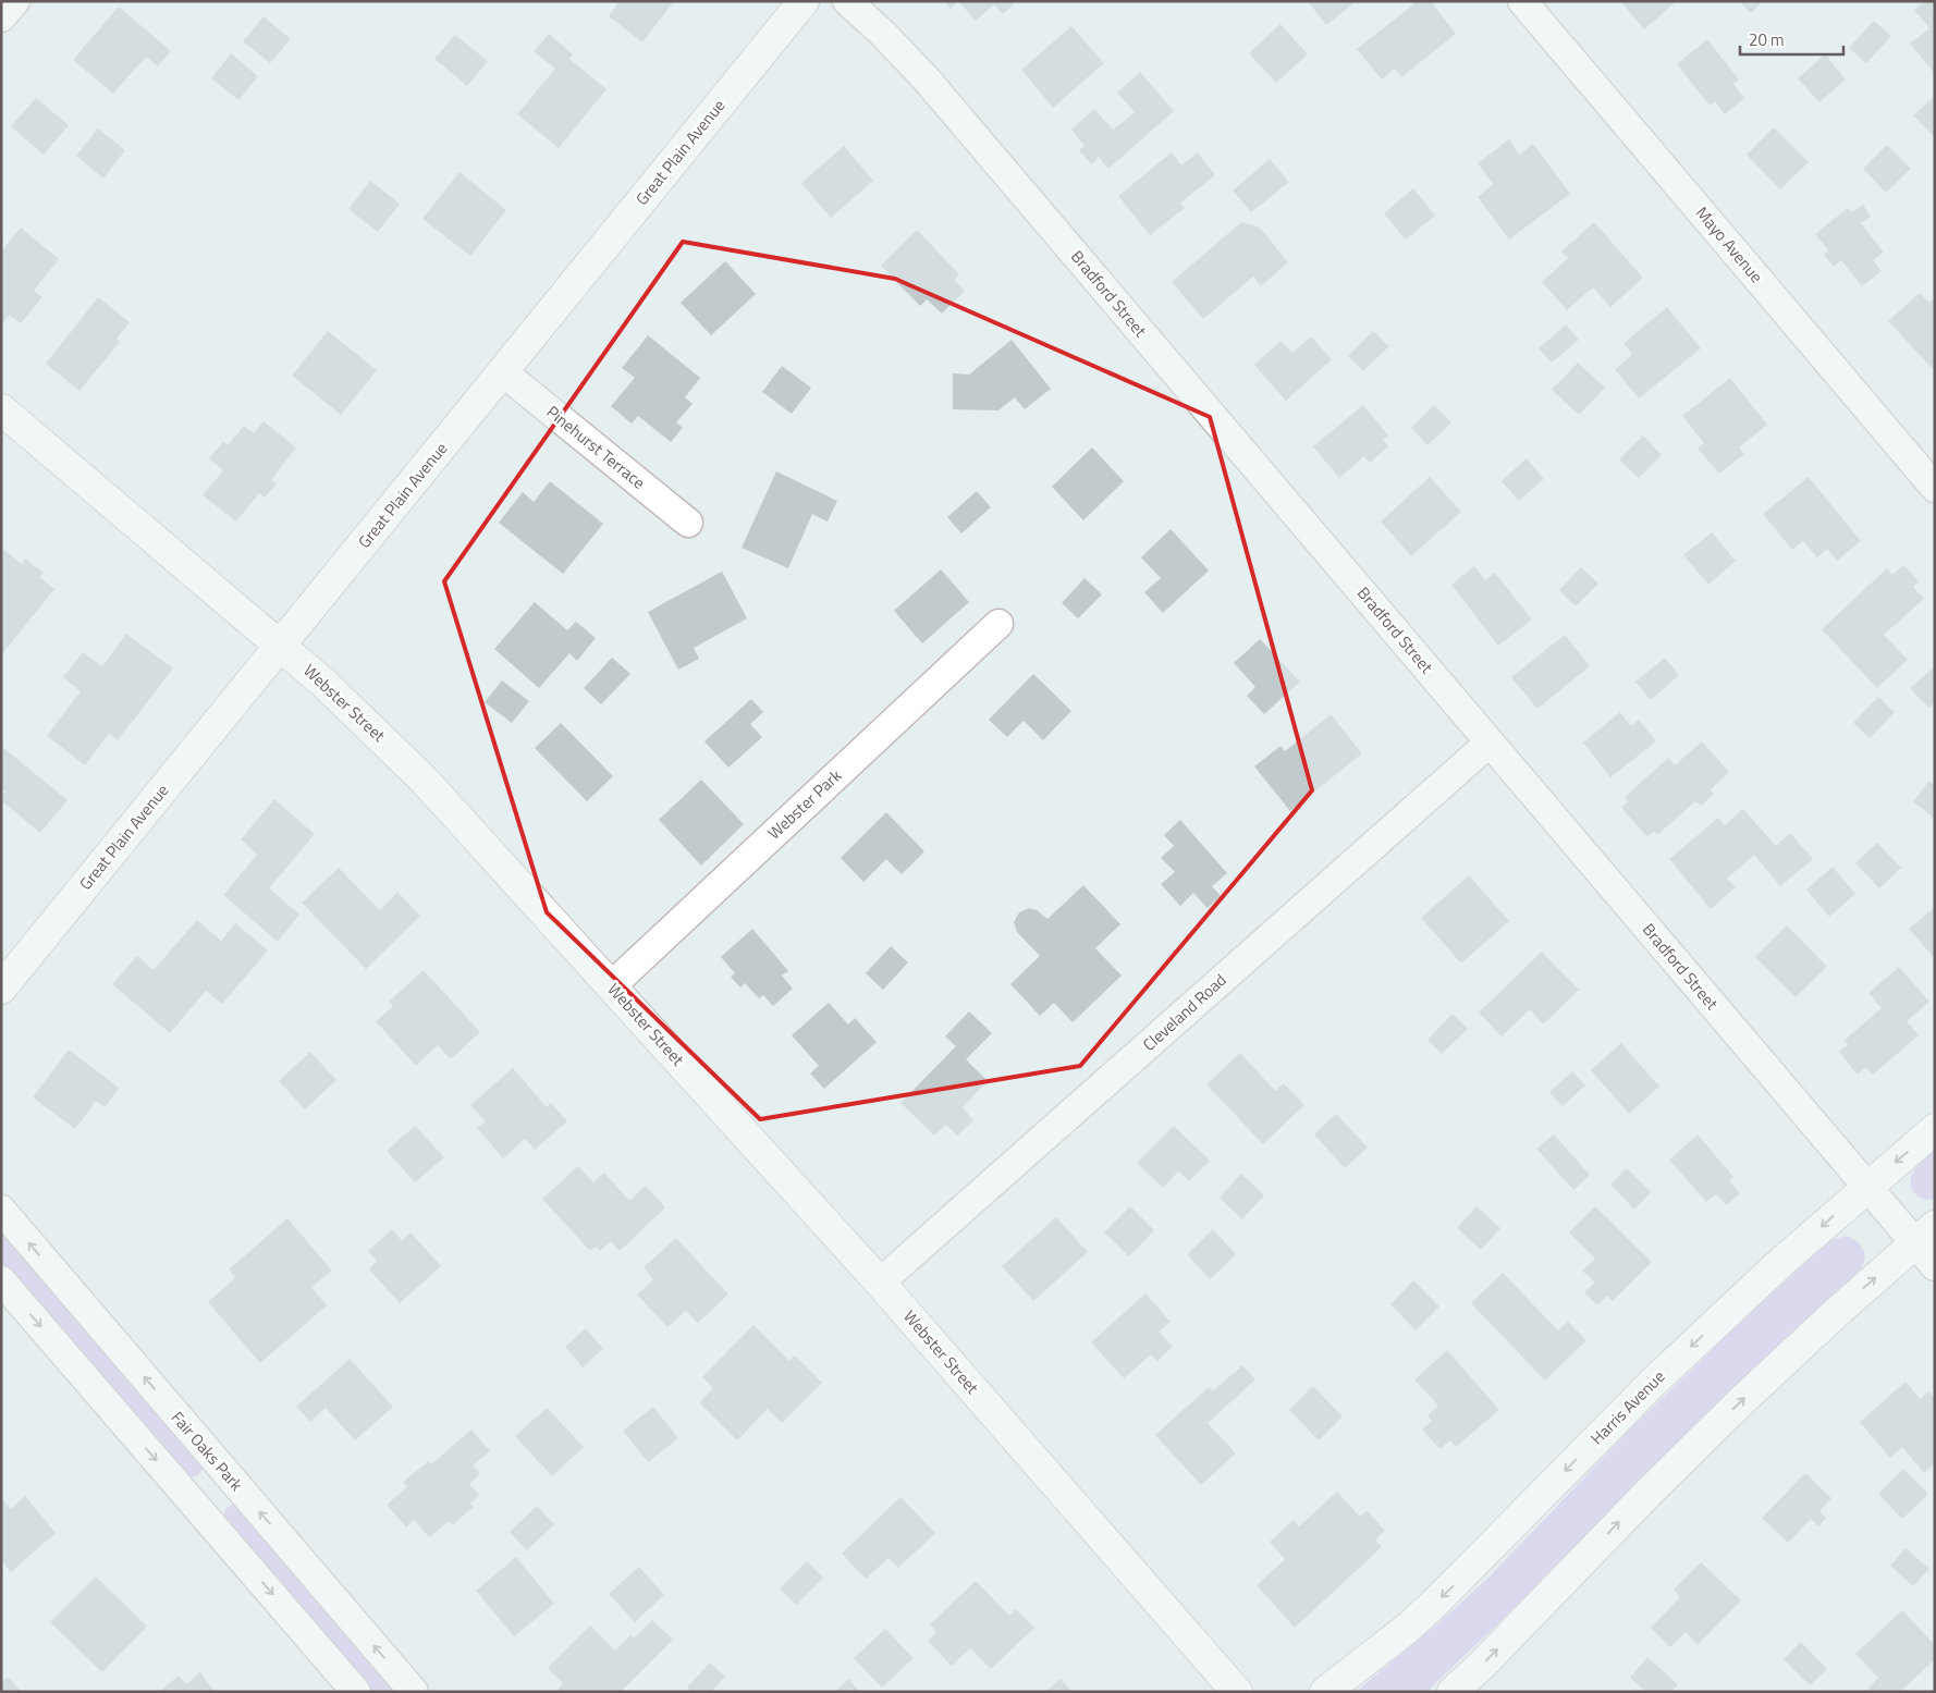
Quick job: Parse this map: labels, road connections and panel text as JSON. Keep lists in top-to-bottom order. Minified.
{"streets":{"street":["Great Plain Avenue","Mayo Avenue","Bradford Street","Pinehurst Terrace","Webster Street","Webster Park","Cleveland Road","Harris Avenue","Fair Oaks Park"]},"crossings":[["Great Plain Avenue","Pinehurst Terrace"],["Great Plain Avenue","Webster Street"],["Bradford Street","Cleveland Road"],["Bradford Street","Harris Avenue"],["Webster Street","Webster Park"],["Webster Street","Cleveland Road"]],"scale_bar":"20 m"}
